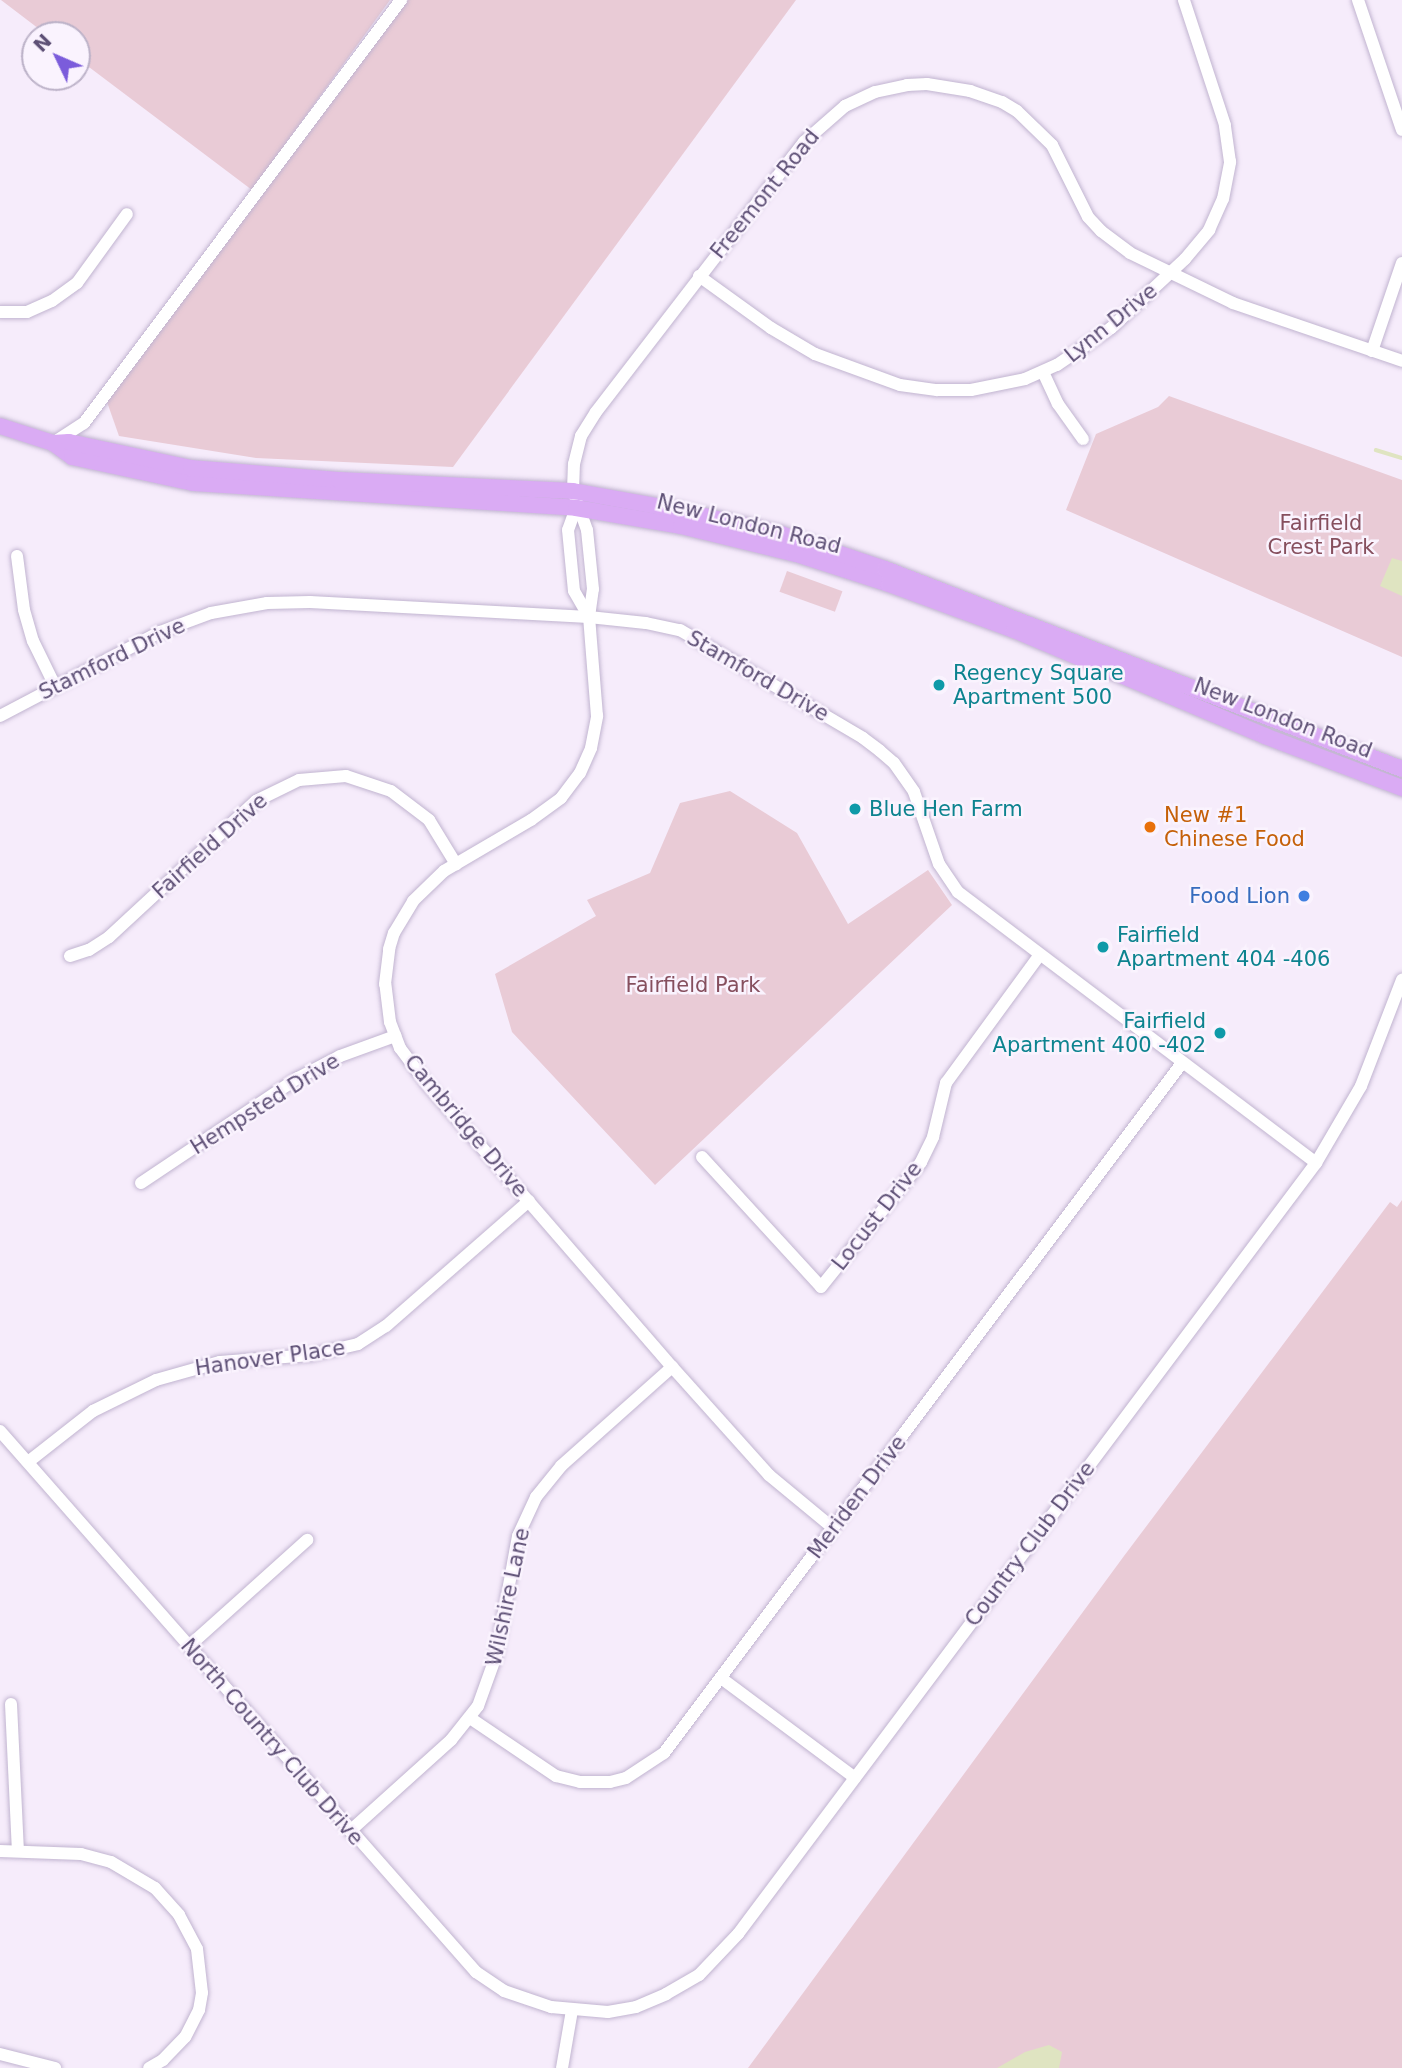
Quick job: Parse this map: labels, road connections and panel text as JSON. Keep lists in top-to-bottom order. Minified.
{"streets":{"main road":["New London Road"],"street":["Freemont Road","Lynn Drive","Stamford Drive","Fairfield Drive","Hempsted Drive","Cambridge Drive","Locust Drive","Hanover Place","Meriden Drive","Country Club Drive","Wilshire Lane","North Country Club Drive"]},"crossings":[["Freemont Road","Lynn Drive"],["Freemont Road","New London Road"],["Freemont Road","Cambridge Drive"],["New London Road","Cambridge Drive"],["Stamford Drive","Cambridge Drive"],["Stamford Drive","Locust Drive"],["Stamford Drive","Meriden Drive"],["Stamford Drive","Country Club Drive"],["Fairfield Drive","Cambridge Drive"],["Hempsted Drive","Cambridge Drive"],["Cambridge Drive","Hanover Place"],["Cambridge Drive","Meriden Drive"],["Cambridge Drive","Wilshire Lane"],["Hanover Place","North Country Club Drive"],["Meriden Drive","Wilshire Lane"],["Country Club Drive","North Country Club Drive"],["Wilshire Lane","North Country Club Drive"]],"parks":["Fairfield Crest Park","Fairfield Park"],"places":["Regency Square Apartment 500","Blue Hen Farm","New #1 Chinese Food","Food Lion","Fairfield Apartment 404 -406","Fairfield Apartment 400 -402"],"north":"top left"}
